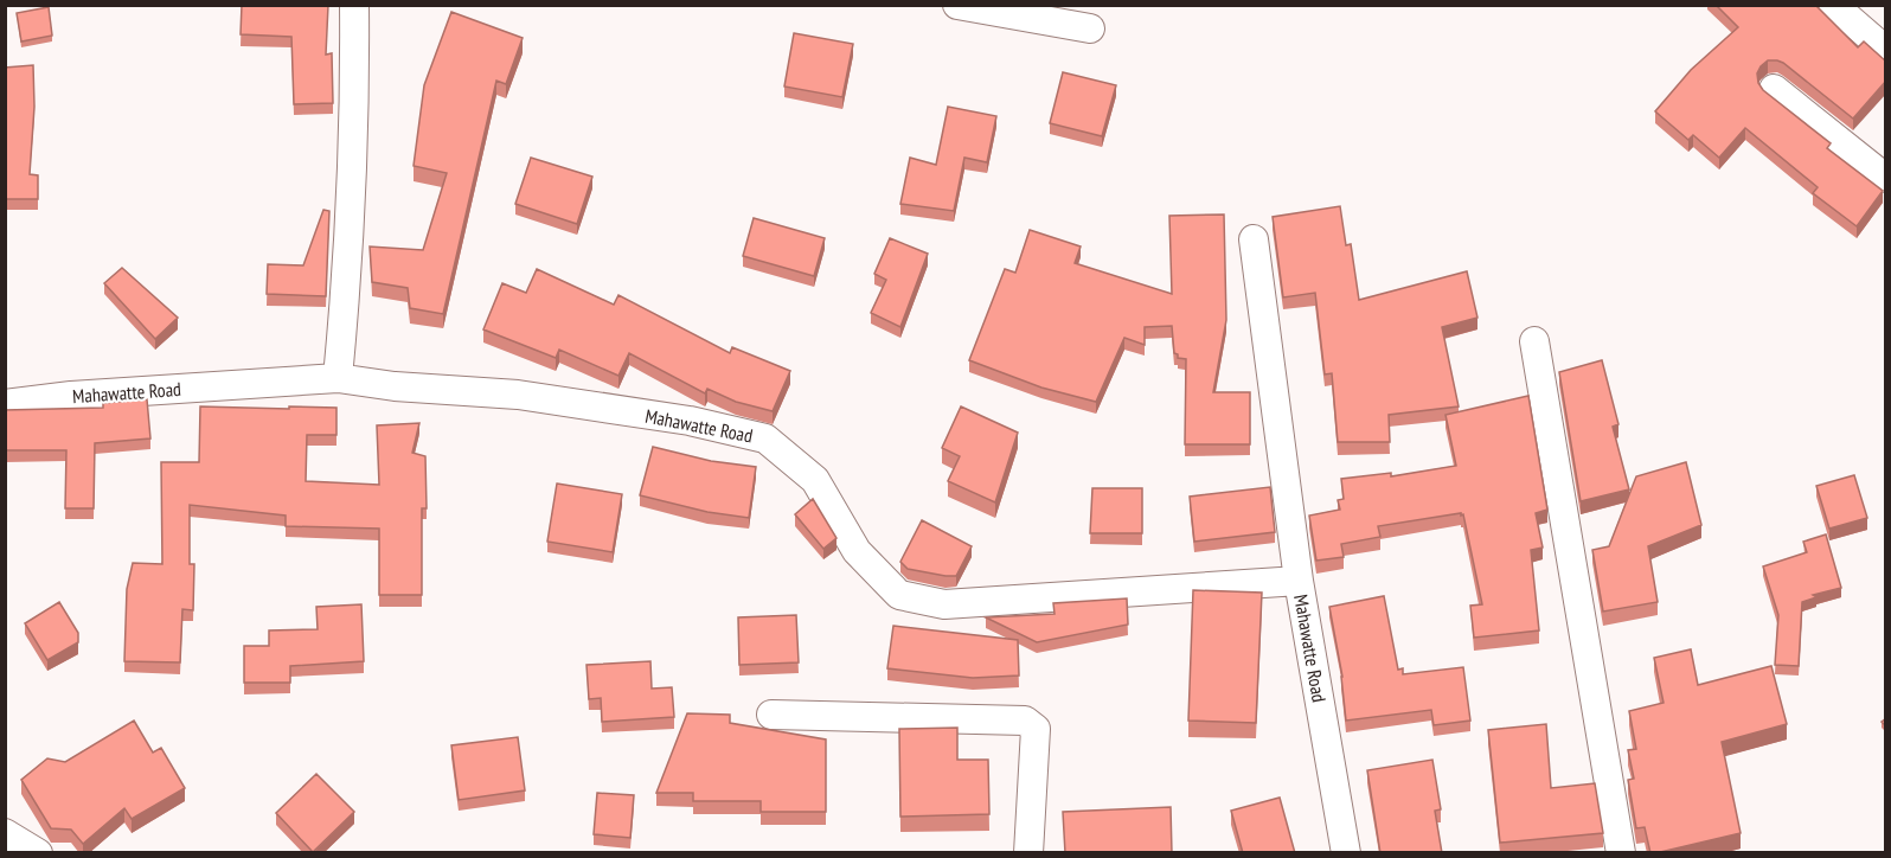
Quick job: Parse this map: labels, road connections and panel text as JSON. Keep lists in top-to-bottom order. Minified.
{"streets":{"street":["Mahawatte Road"]}}
